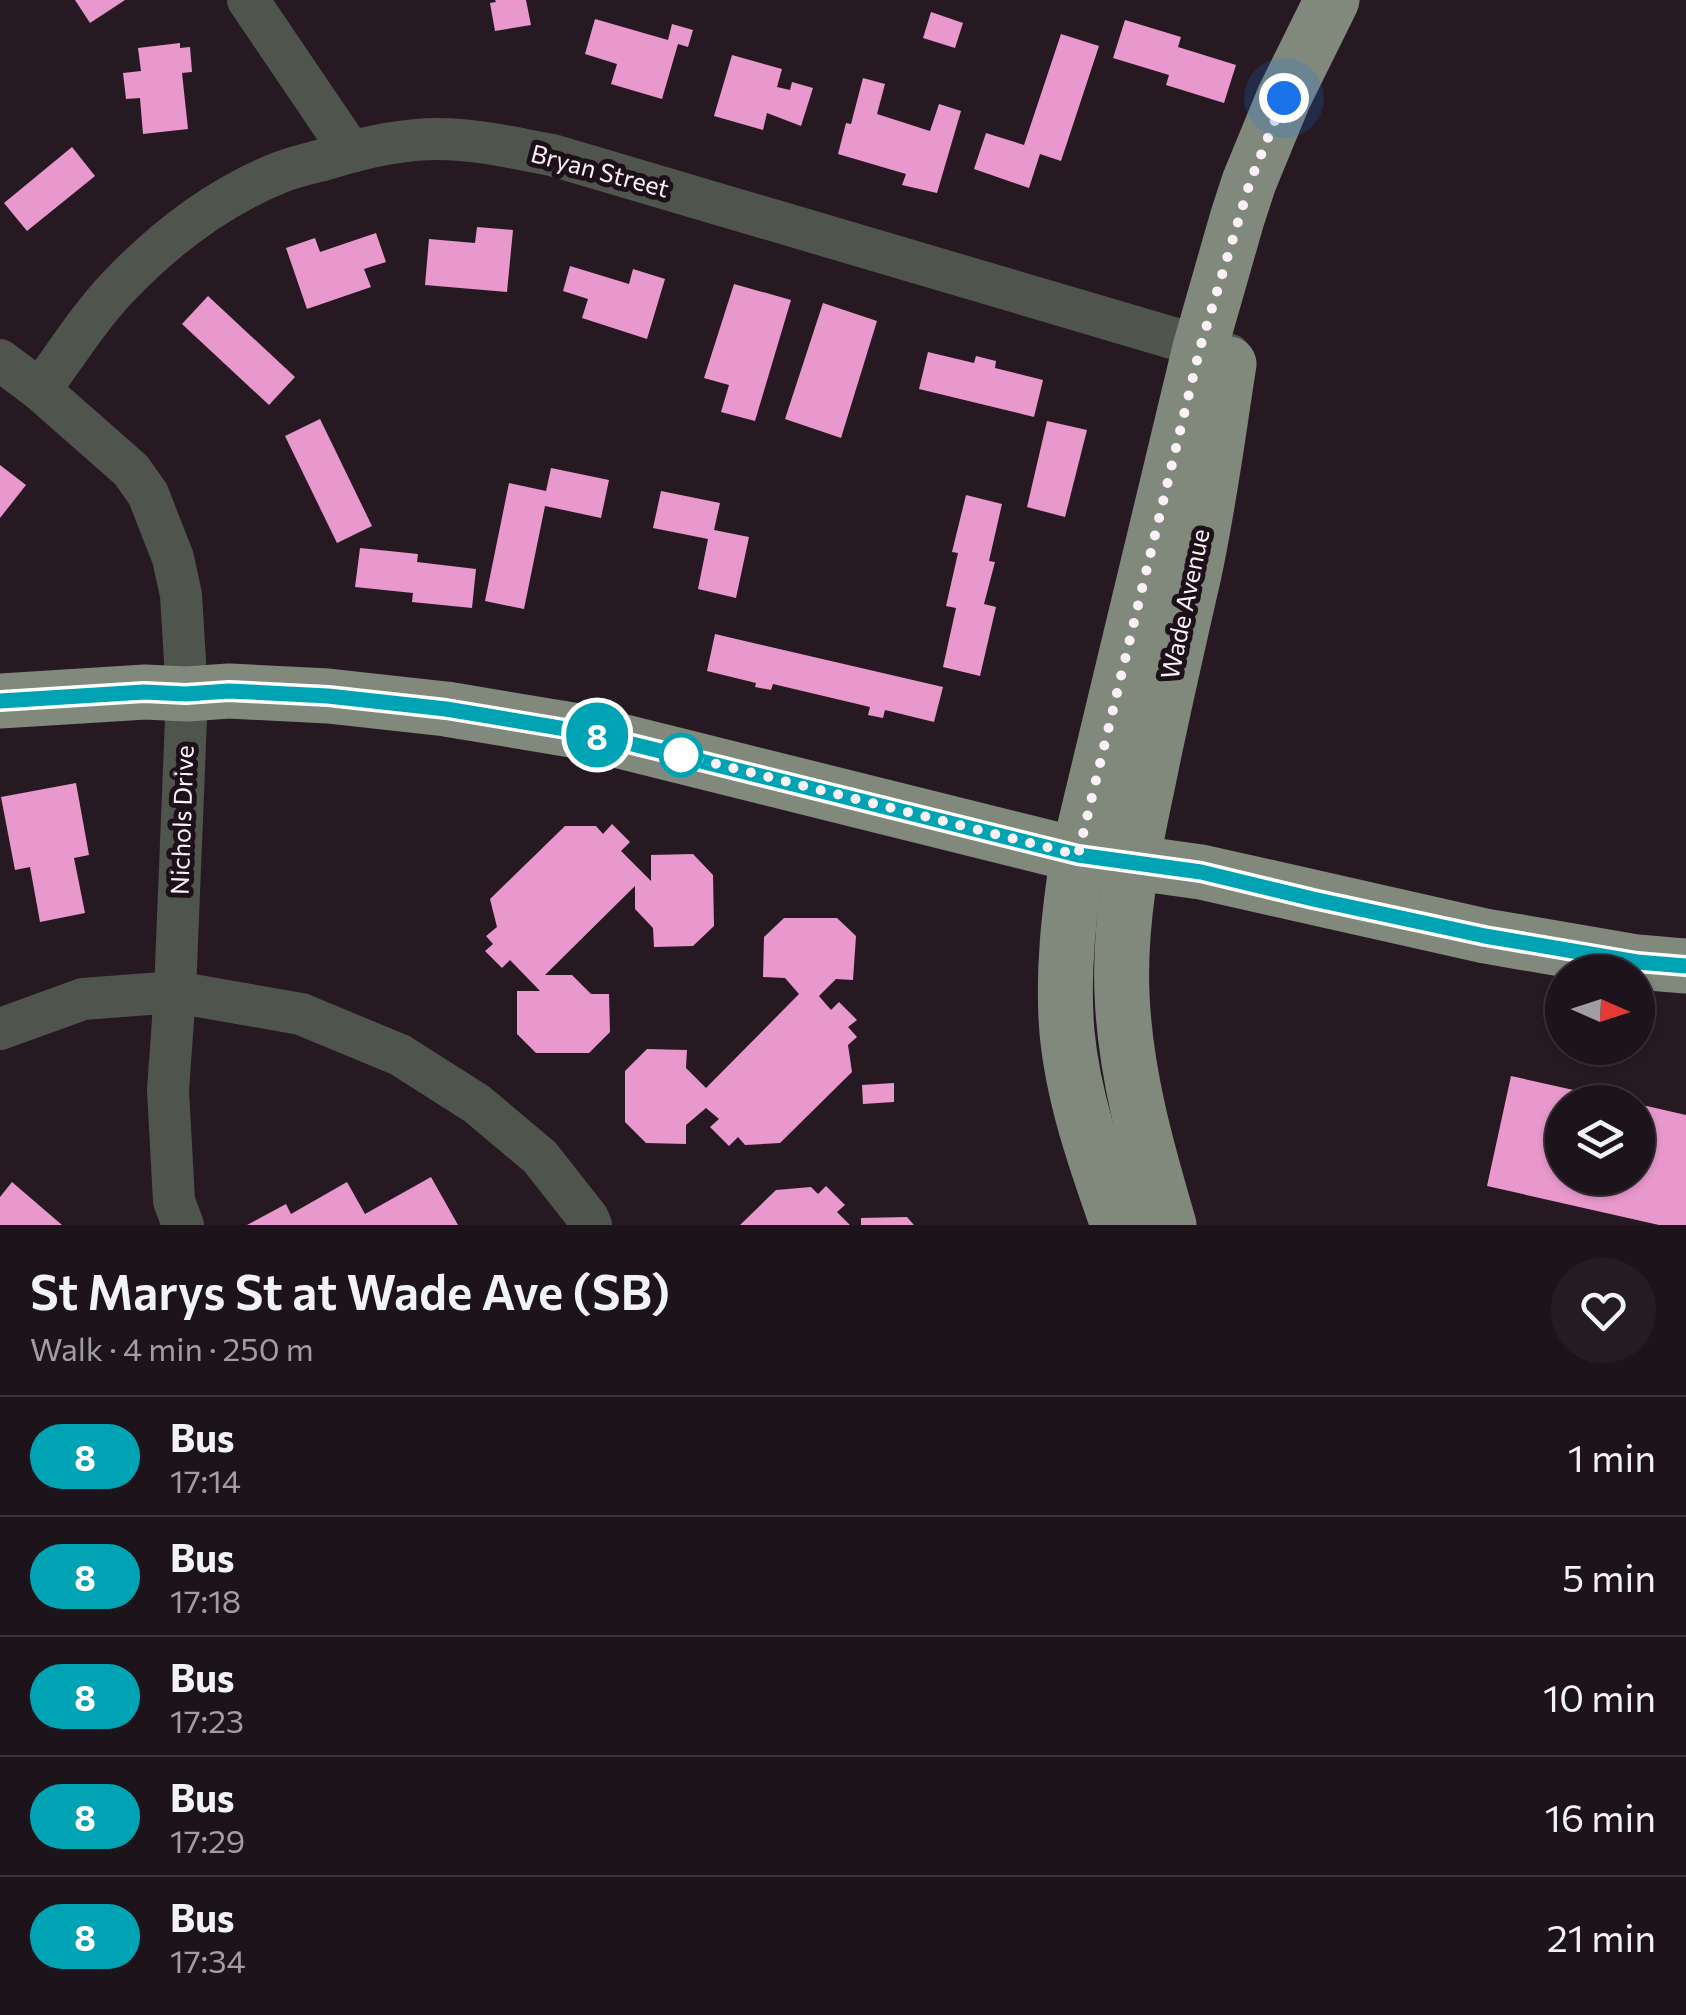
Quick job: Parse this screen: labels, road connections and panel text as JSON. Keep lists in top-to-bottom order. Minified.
{"streets":{"main road":["Wade Avenue"],"street":["Bryan Street","Nichols Drive"]},"crossings":[["Bryan Street","Wade Avenue"],["Bryan Street","Nichols Drive"]],"lines":["bus line 8"],"north":"right","page":{"on_map":"8","heading":["St Marys St at Wade Ave (SB)","Walk · 4 min · 250 m"],"list":[{"mark":"8","name":"Bus","note":"17:14","value":"1 min"},{"mark":"8","name":"Bus","note":"17:18","value":"5 min"},{"mark":"8","name":"Bus","note":"17:23","value":"10 min"},{"mark":"8","name":"Bus","note":"17:29","value":"16 min"},{"mark":"8","name":"Bus","note":"17:34","value":"21 min"}]}}
